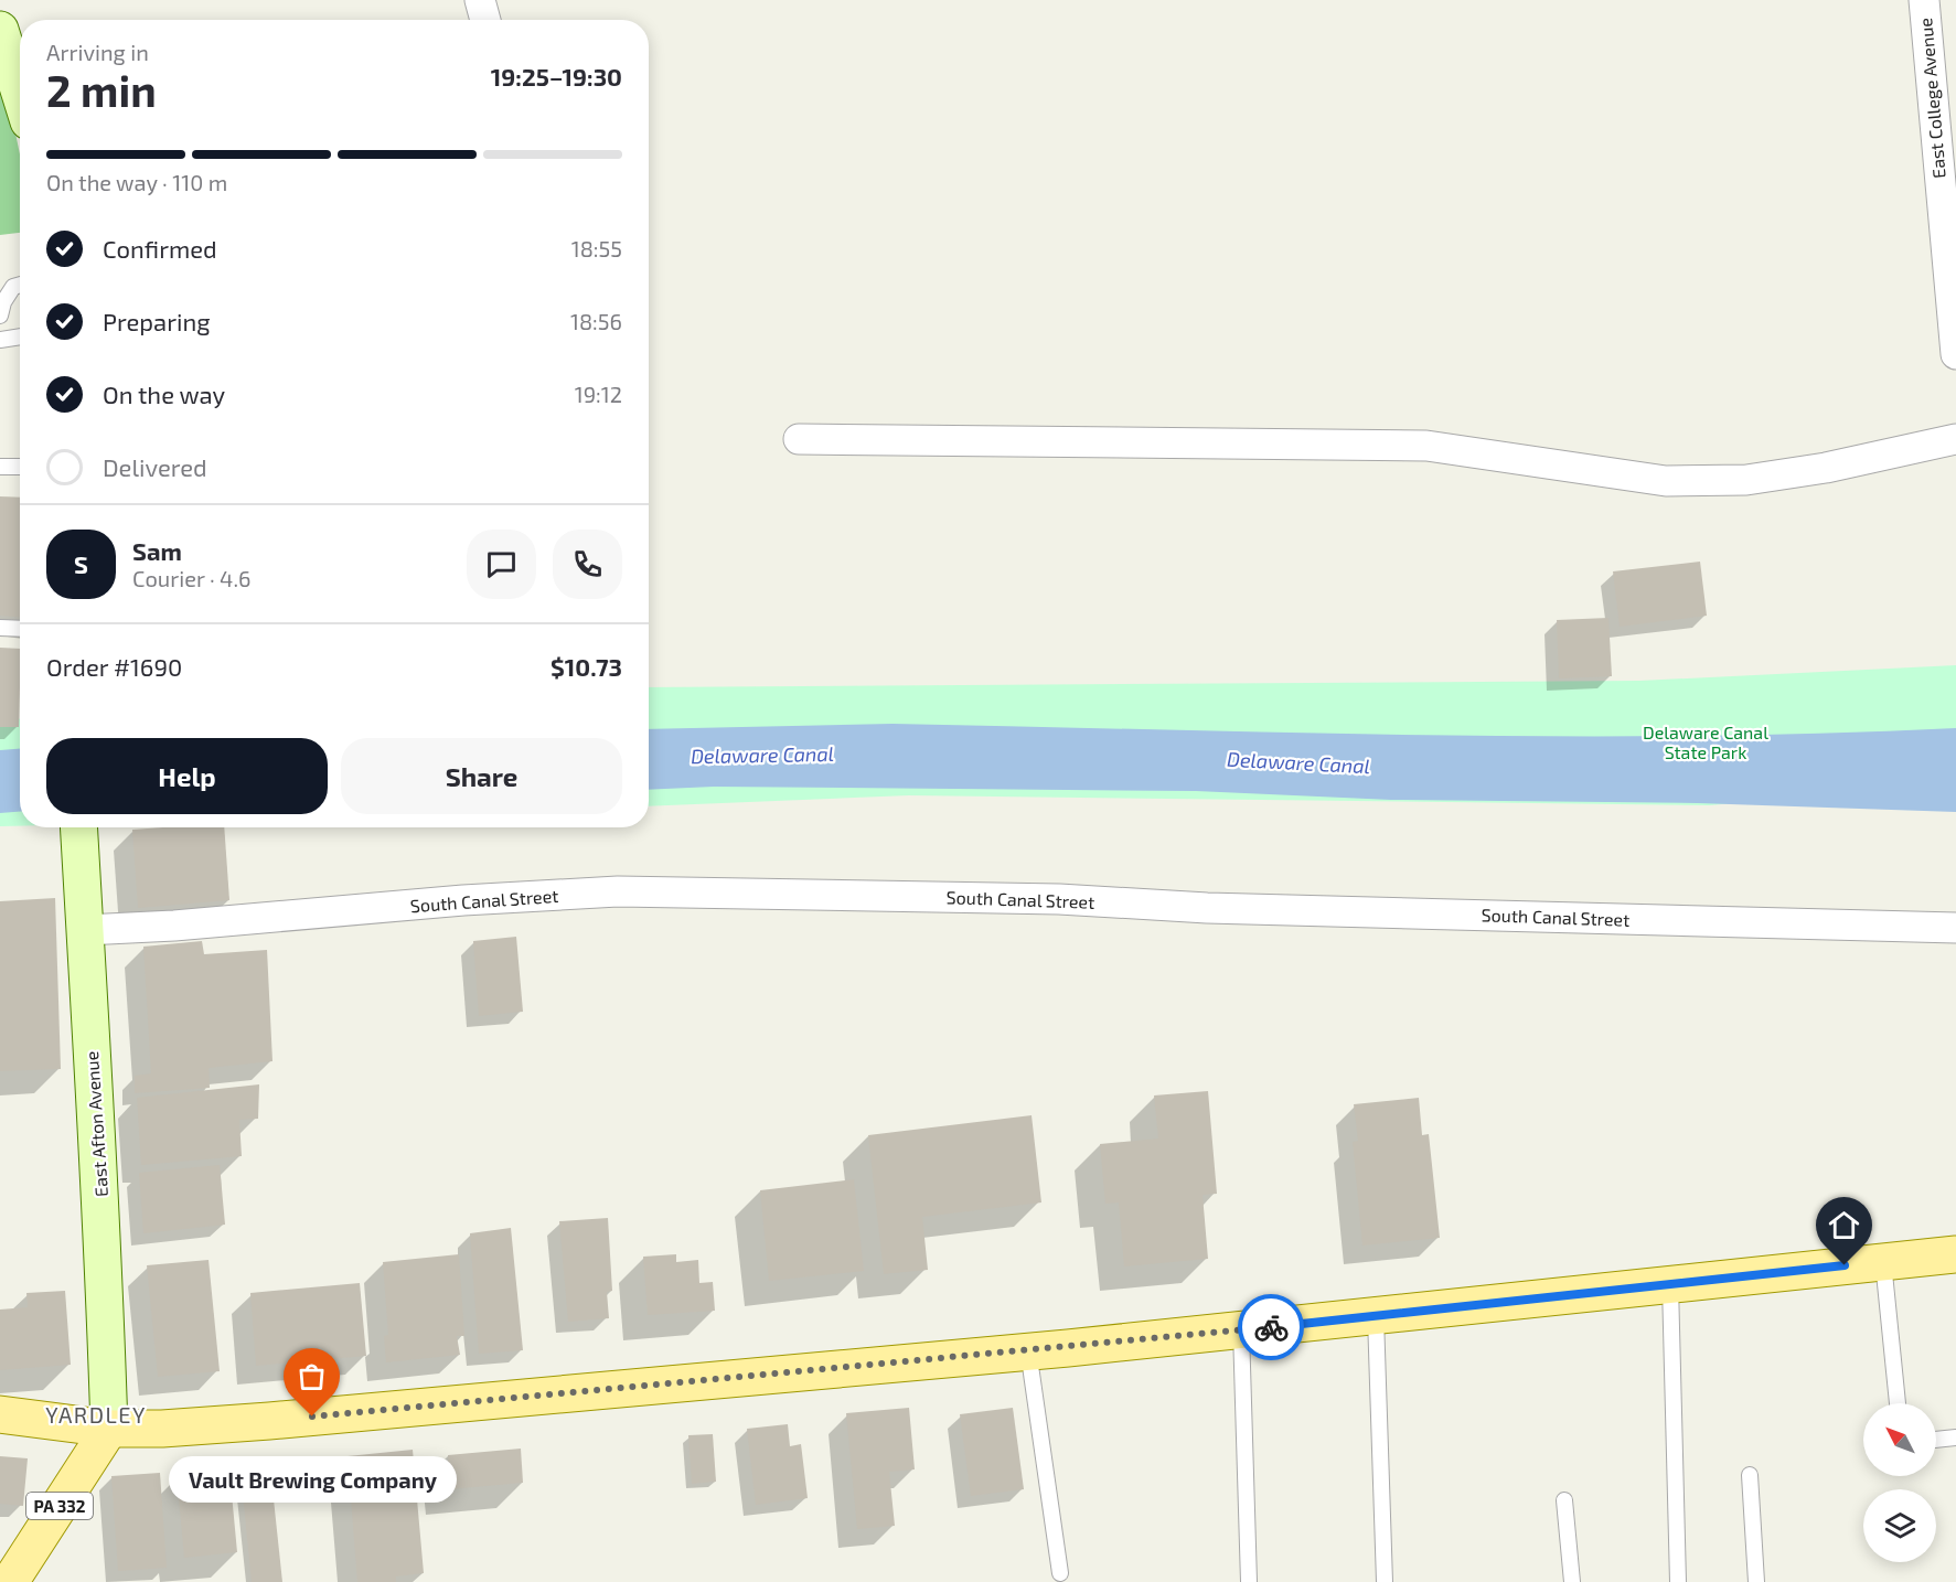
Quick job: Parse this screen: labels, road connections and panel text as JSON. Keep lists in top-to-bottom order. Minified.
{"streets":{"main road":["East Afton Avenue","PA 332"],"street":["East College Avenue","South Canal Street"]},"crossings":[["South Canal Street","East Afton Avenue"],["East Afton Avenue","PA 332"]],"districts":["YARDLEY"],"water":["Delaware Canal"],"parks":["Delaware Canal State Park"],"places":["Vault Brewing Company"],"north":"top left","page":{"heading":["2 min","Arriving in","19:25–19:30"],"panel":["Sam","Courier · 4.6","Order #1690","$10.73"],"bar":"On the way · 110 m","list":[["Confirmed","18:55"],["Preparing","18:56"],["On the way","19:12"],"Delivered"],"round":"S","buttons":["Help","Share"],"bubble":"Vault Brewing Company"}}
